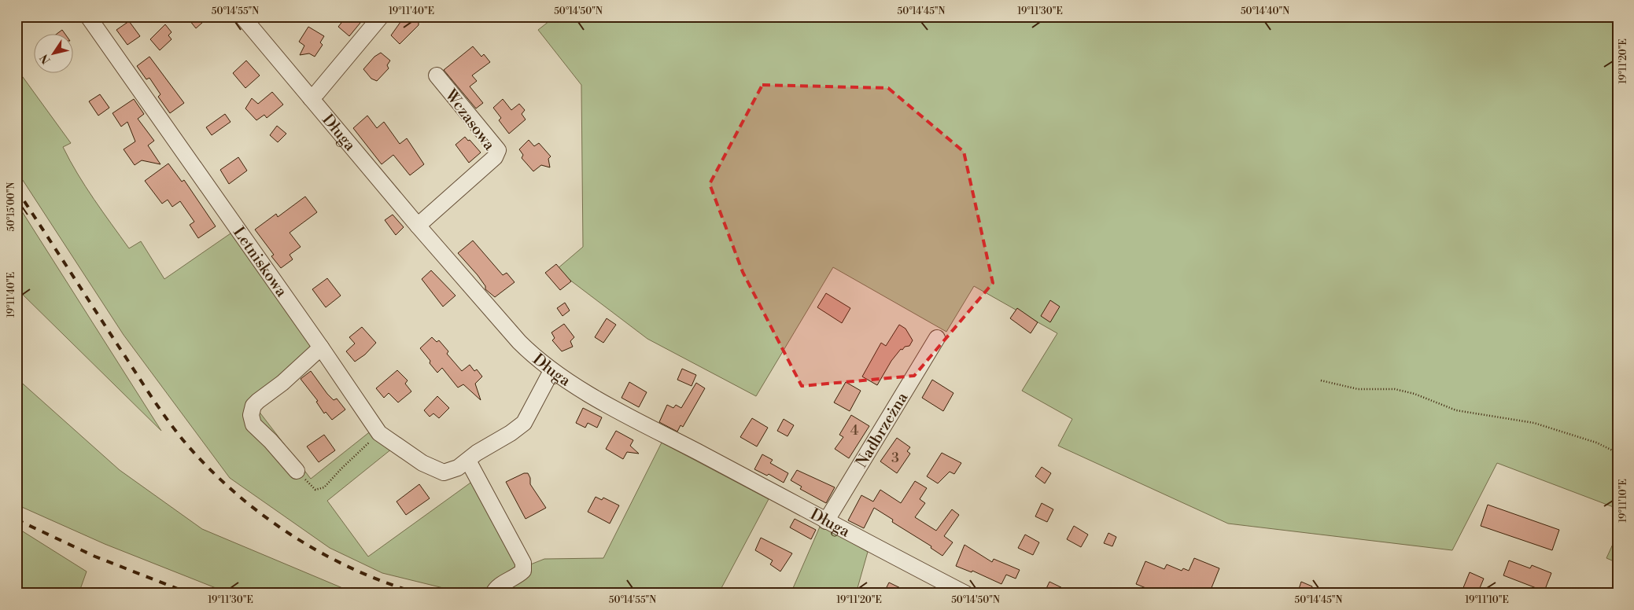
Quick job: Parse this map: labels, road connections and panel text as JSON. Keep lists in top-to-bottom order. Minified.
{"streets":{"street":["Wczasowa","Długa","Letniskowa","Nadbrzeżna"]},"crossings":[["Wczasowa","Długa"],["Długa","Nadbrzeżna"]],"house_numbers":["4","3"],"north":"bottom left","coordinates":["50°14'55\"N","19°11'40\"E","50°14'50\"N","50°14'45\"N","19°11'30\"E","50°14'40\"N","19°11'20\"E","50°15'00\"N","19°11'10\"E"]}
